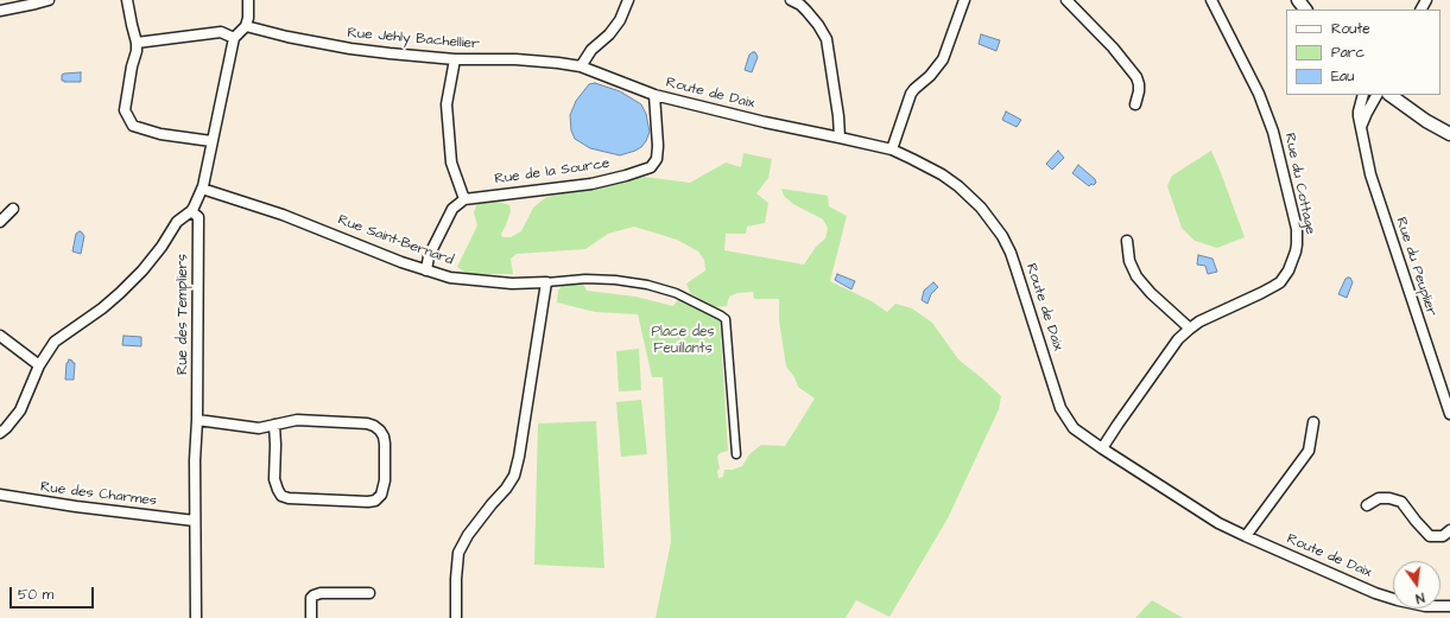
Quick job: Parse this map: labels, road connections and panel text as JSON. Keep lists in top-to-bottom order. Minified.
{"streets":{"street":["Rue Jehly Bachellier","Route de Daix","Rue de la Source","Rue du Cottage","Rue Saint-Bernard","Rue du Peuplier","Rue des Templiers","Rue des Charmes"]},"crossings":[["Rue Jehly Bachellier","Route de Daix"],["Route de Daix","Rue de la Source"],["Route de Daix","Rue du Cottage"],["Rue des Templiers","Rue des Charmes"]],"parks":["Place des Feuillants"],"legend":["Route","Parc","Eau"],"scale_bar":"50 m","north":"bottom"}
